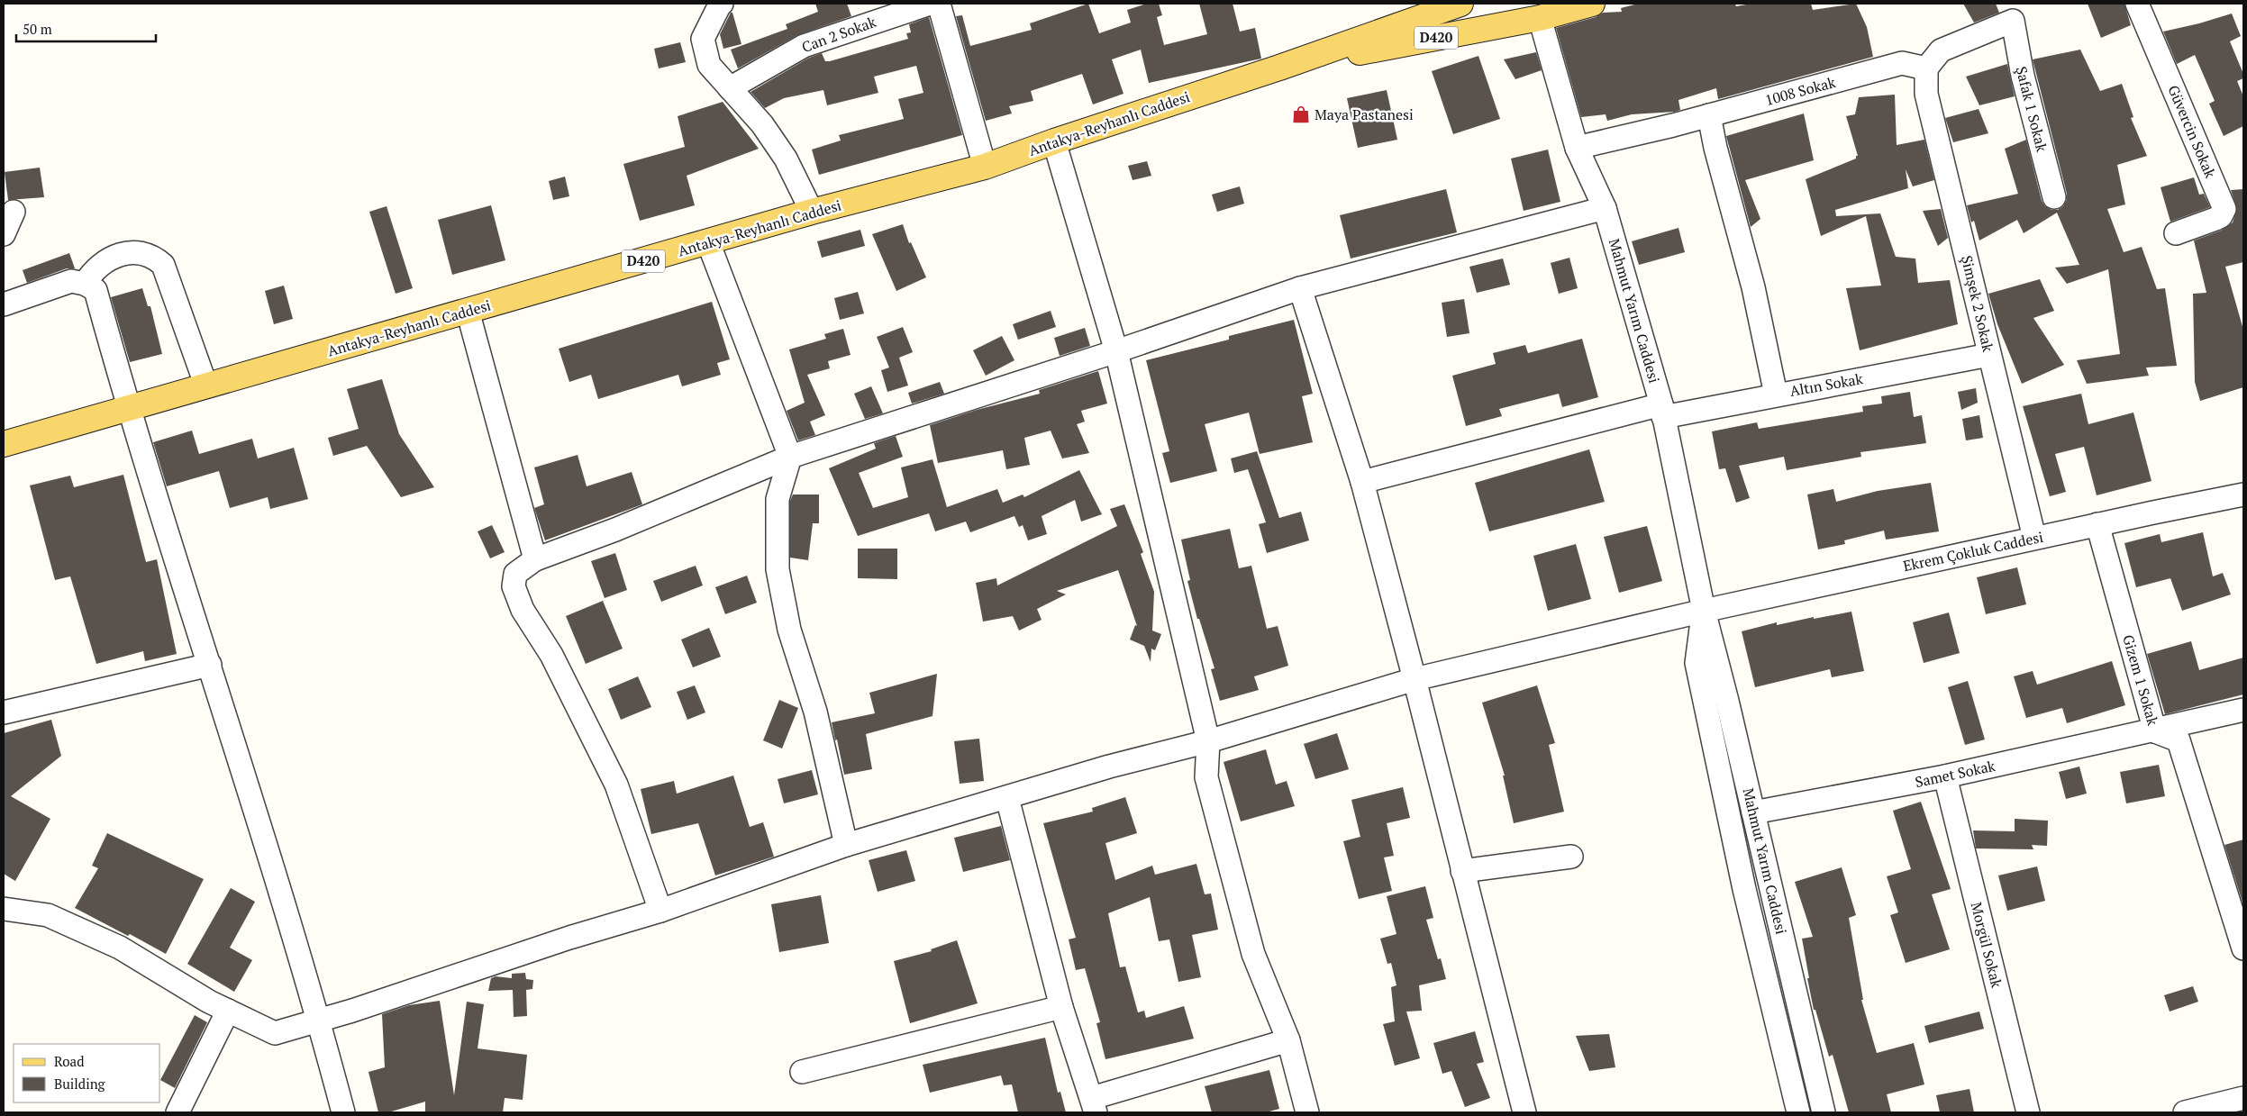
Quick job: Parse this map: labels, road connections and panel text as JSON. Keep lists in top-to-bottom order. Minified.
{"streets":{"main road":["D420","Antakya-Reyhanlı Caddesi"],"street":["Can 2 Sokak","1008 Sokak","Şafak 1 Sokak","Güvercin Sokak","Şimşek 2 Sokak","Mahmut Yarım Caddesi","Altın Sokak","Ekrem Çokluk Caddesi","Gizem 1 Sokak","Samet Sokak","Morgül Sokak"]},"crossings":[["1008 Sokak","Şafak 1 Sokak"],["1008 Sokak","Şimşek 2 Sokak"],["1008 Sokak","Mahmut Yarım Caddesi"],["Şafak 1 Sokak","Şimşek 2 Sokak"],["Antakya-Reyhanlı Caddesi","Mahmut Yarım Caddesi"],["Şimşek 2 Sokak","Altın Sokak"],["Şimşek 2 Sokak","Ekrem Çokluk Caddesi"],["Mahmut Yarım Caddesi","Altın Sokak"],["Mahmut Yarım Caddesi","Ekrem Çokluk Caddesi"],["Mahmut Yarım Caddesi","Samet Sokak"],["Ekrem Çokluk Caddesi","Gizem 1 Sokak"],["Gizem 1 Sokak","Samet Sokak"],["Samet Sokak","Morgül Sokak"]],"places":{"shop":["Maya Pastanesi"]},"legend":["Road","Building"],"scale_bar":"50 m"}
